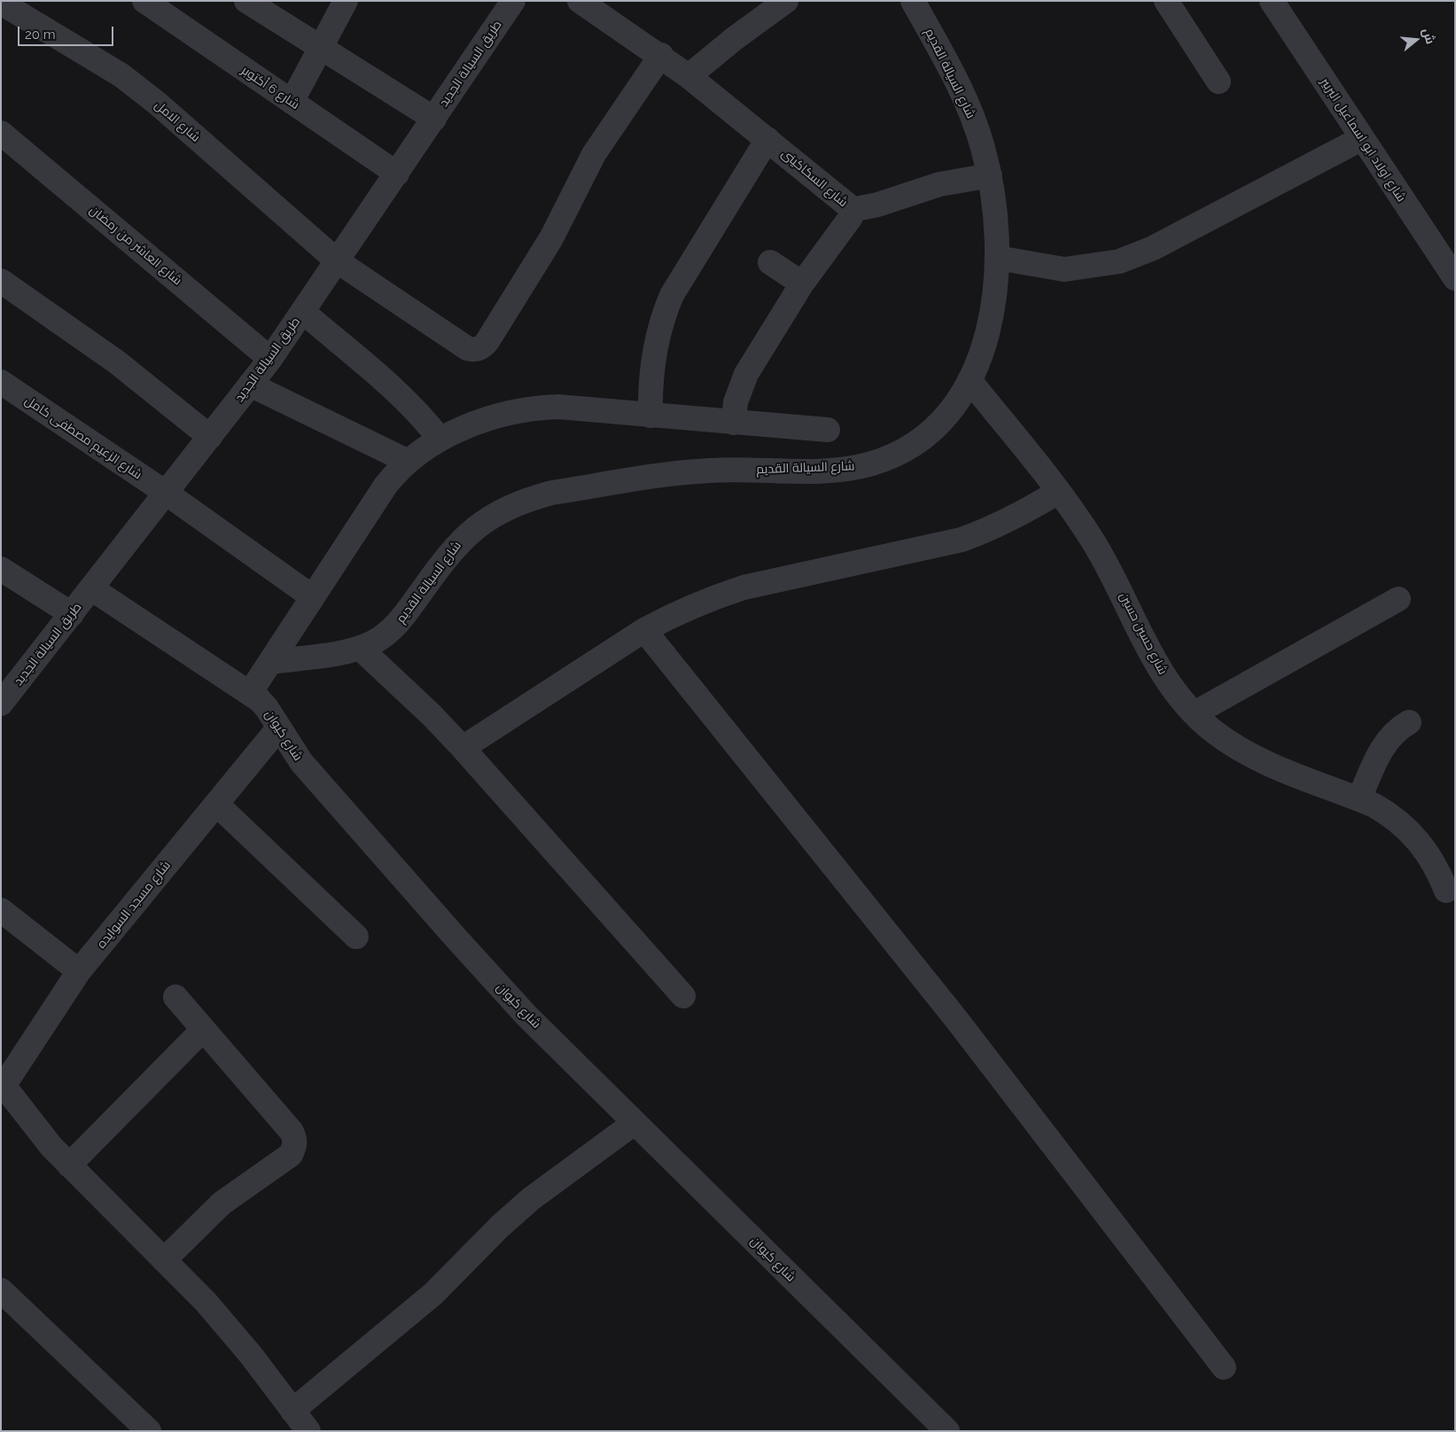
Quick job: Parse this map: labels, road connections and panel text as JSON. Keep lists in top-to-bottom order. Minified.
{"streets":{"street":["طريق السيالة الجديد","شارع السيالة القديم","شارع 6 أكتوبر","شارع الامل","شارع اولاد ابو اسماعيل البربير","شارع السكاكينى","شارع العاشر من رمضان","شارع الزعيم مصطفى كامل","شارع حسين حسين","شارع كيوان","شارع مسجد السوايده"]},"crossings":[["طريق السيالة الجديد","شارع 6 أكتوبر"],["طريق السيالة الجديد","شارع الامل"],["طريق السيالة الجديد","شارع العاشر من رمضان"],["طريق السيالة الجديد","شارع الزعيم مصطفى كامل"],["طريق السيالة الجديد","شارع كيوان"],["شارع السيالة القديم","شارع حسين حسين"],["شارع الامل","شارع السكاكينى"],["شارع كيوان","شارع مسجد السوايده"]],"scale_bar":"20 m","north":"right"}
